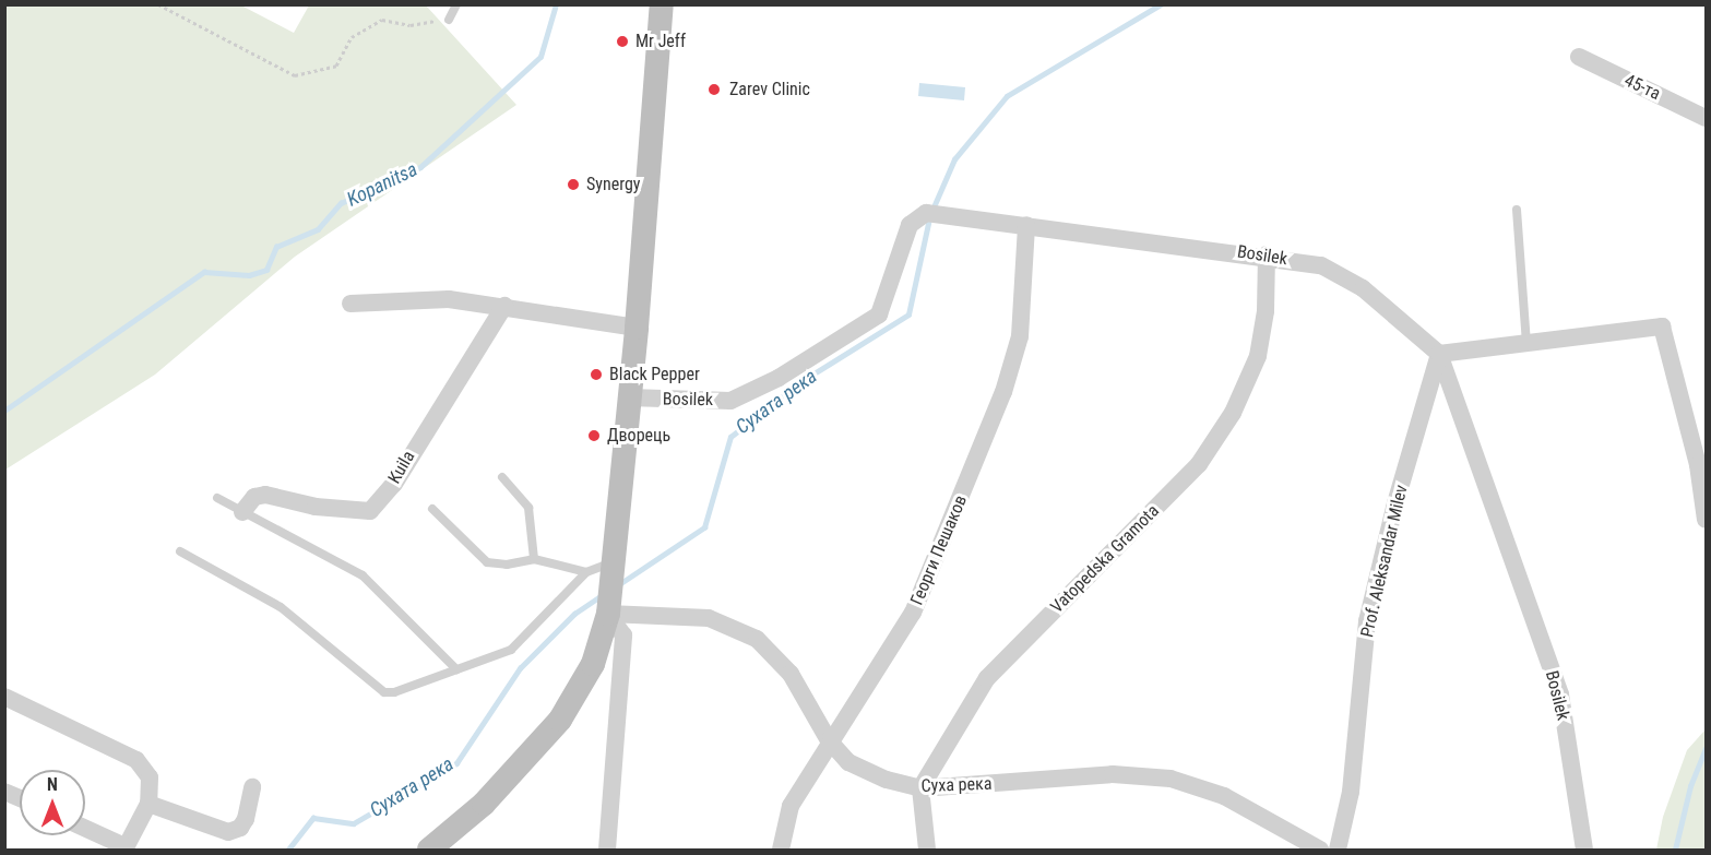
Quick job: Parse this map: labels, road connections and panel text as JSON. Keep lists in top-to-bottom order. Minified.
{"streets":{"street":["45-та","Bosilek","Kuila","Георги Пешаков","Vatopedska Gramota","Prof. Aleksandar Milev","Суха река"]},"crossings":[["Bosilek","Георги Пешаков"],["Bosilek","Vatopedska Gramota"],["Bosilek","Prof. Aleksandar Milev"],["Георги Пешаков","Суха река"],["Vatopedska Gramota","Суха река"]],"water":["Kopanitsa","Сухата река"],"places":["Mr Jeff","Zarev Clinic","Synergy","Black Pepper","Дворець"],"north":"top"}
